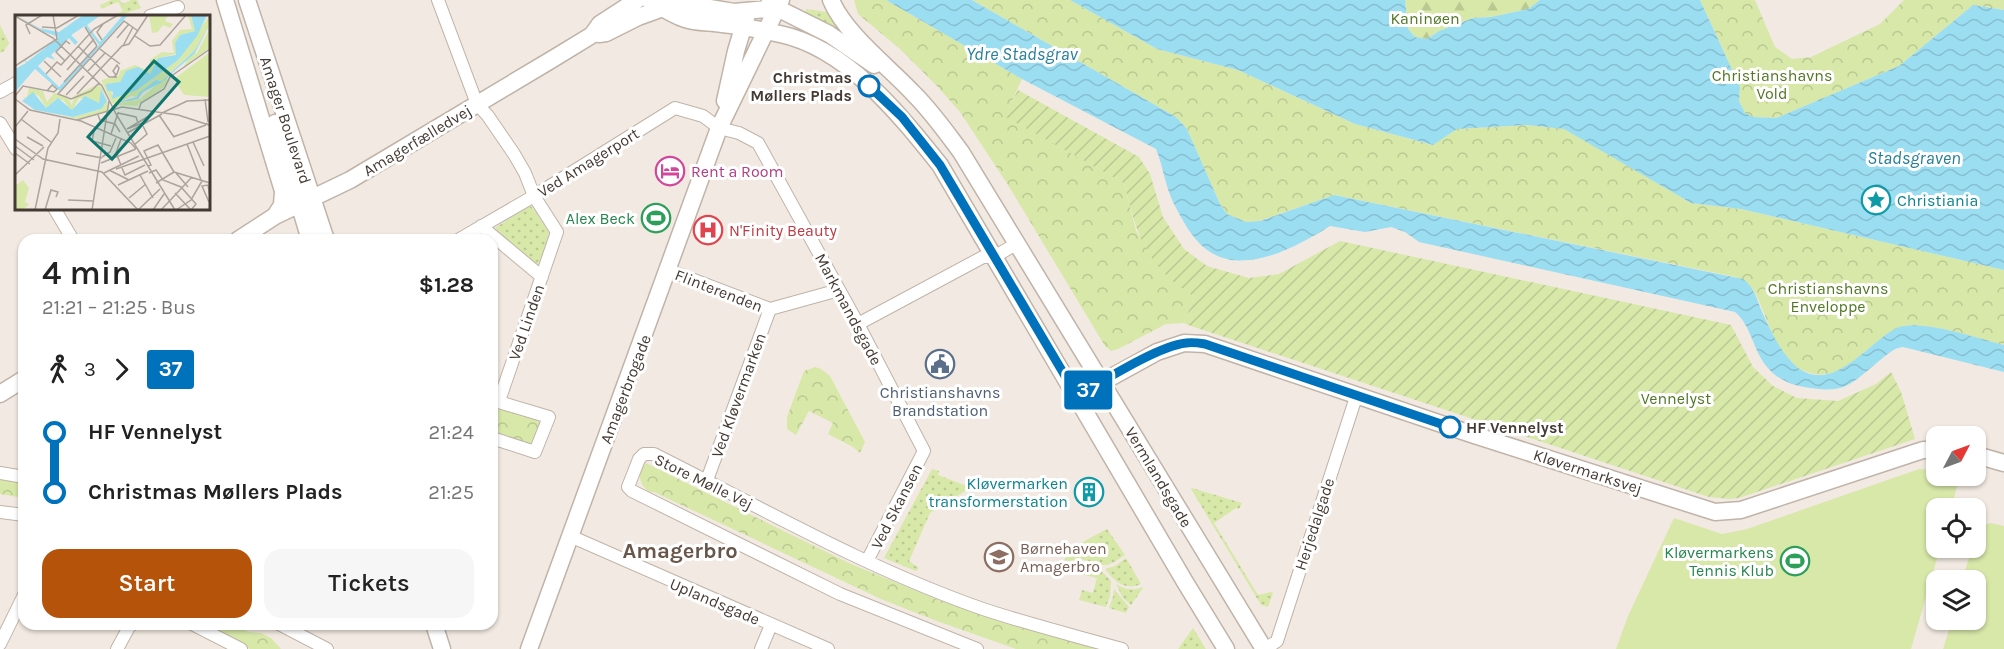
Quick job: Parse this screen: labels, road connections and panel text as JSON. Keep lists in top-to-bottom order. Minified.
{"streets":{"street":["Amager Boulevard","Amagerfælledvej","Ved Amagerport","Flinterenden","Markmandsgade","Ved Linden","Amagerbrogade","Ved Kløvermarken","Kløvermarksvej","Vermlandsgade","Store Mølle Vej","Ved Skansen","Herjedalgade","Uplandsgade"]},"crossings":[["Amager Boulevard","Amagerfælledvej"],["Amagerfælledvej","Ved Linden"],["Ved Amagerport","Markmandsgade"],["Ved Amagerport","Ved Linden"],["Ved Amagerport","Amagerbrogade"],["Flinterenden","Markmandsgade"],["Flinterenden","Amagerbrogade"],["Flinterenden","Ved Kløvermarken"],["Markmandsgade","Amagerbrogade"],["Markmandsgade","Ved Skansen"],["Amagerbrogade","Vermlandsgade"],["Amagerbrogade","Uplandsgade"],["Ved Kløvermarken","Store Mølle Vej"],["Kløvermarksvej","Vermlandsgade"],["Kløvermarksvej","Herjedalgade"],["Vermlandsgade","Herjedalgade"],["Store Mølle Vej","Ved Skansen"]],"districts":["Amagerbro"],"water":["Ydre Stadsgrav","Stadsgraven"],"parks":["Kaninøen","Christianshavns Vold","Christianshavns Enveloppe","Vennelyst"],"places":{"other":["Christmas Møllers Plads","HF Vennelyst"],"hotel":["Rent a Room"],"place":["Christiania"],"sports":["Alex Beck","Kløvermarkens Tennis Klub"],"hospital":["N'Finity Beauty"],"public building":["Christianshavns Brandstation"],"building":["Kløvermarken transformerstation"],"school or university":["Børnehaven Amagerbro"]},"lines":["bus line 37"],"north":"top right","page":{"on_map":"37","heading":["4 min","21:21 – 21:25 · Bus","$1.28"],"legs":["3","37"],"list":[{"name":"HF Vennelyst","value":"21:24"},{"name":"Christmas Møllers Plads","value":"21:25"}],"buttons":["Start","Tickets"]}}
